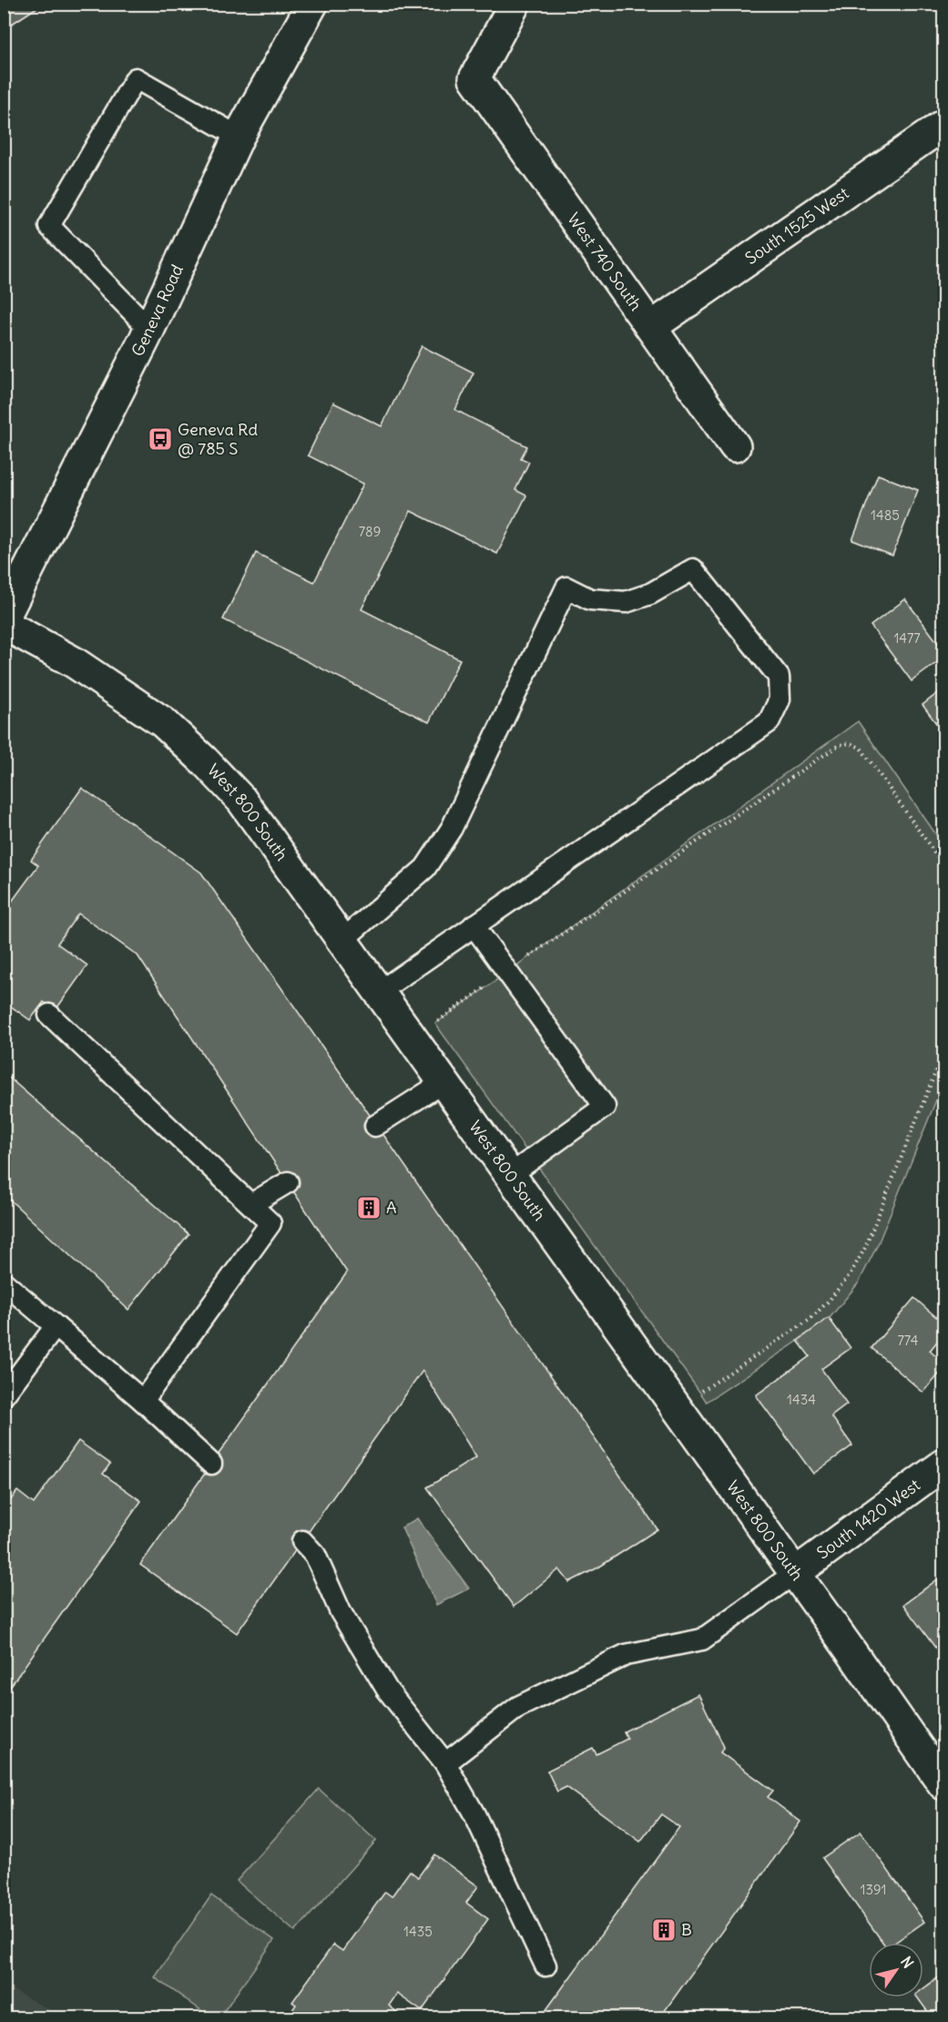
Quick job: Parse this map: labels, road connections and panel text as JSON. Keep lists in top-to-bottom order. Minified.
{"streets":{"street":["South 1525 West","West 740 South","Geneva Road","West 800 South","South 1420 West"]},"crossings":[["South 1525 West","West 740 South"],["West 800 South","South 1420 West"]],"places":{"bus stop":["Geneva Rd @ 785 S"],"building":["A","B"]},"house_numbers":["1485","789","1477","774","1434","1391","1435"],"north":"top right"}
